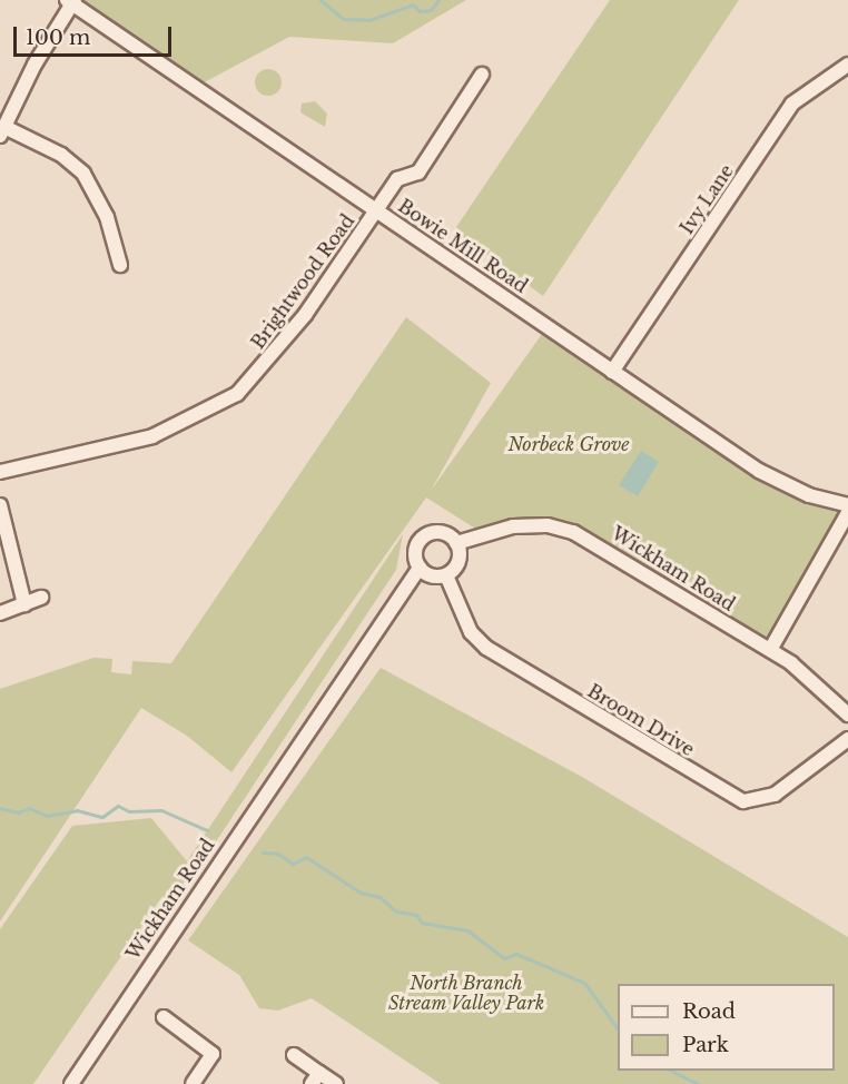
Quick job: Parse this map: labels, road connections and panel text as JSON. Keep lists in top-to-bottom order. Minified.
{"streets":{"street":["Ivy Lane","Bowie Mill Road","Brightwood Road","Wickham Road","Broom Drive"]},"crossings":[["Ivy Lane","Bowie Mill Road"],["Bowie Mill Road","Brightwood Road"],["Wickham Road","Broom Drive"]],"parks":["Norbeck Grove","North Branch Stream Valley Park"],"legend":["Road","Park"],"scale_bar":"100 m"}
